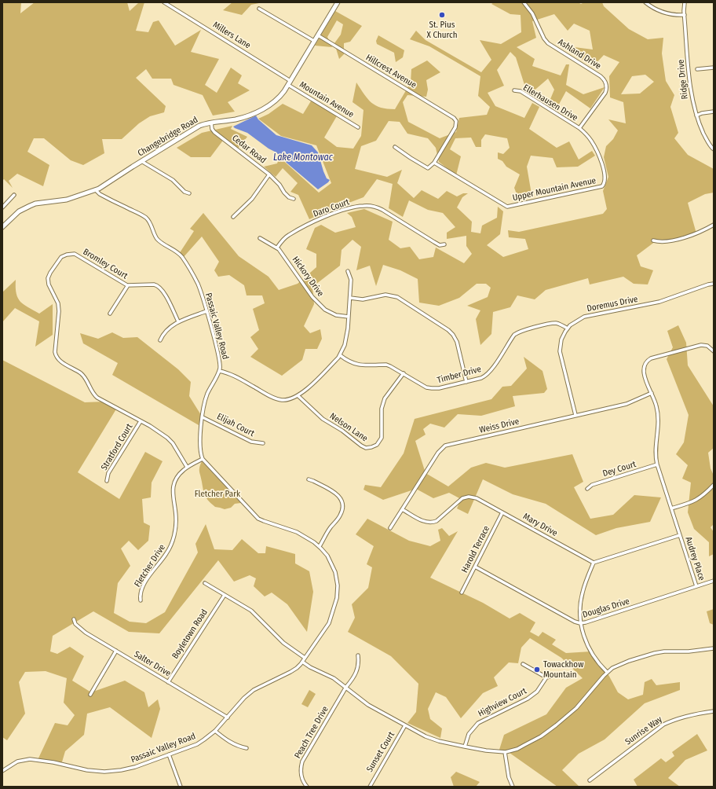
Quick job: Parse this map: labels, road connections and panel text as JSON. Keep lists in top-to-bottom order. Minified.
{"streets":{"main road":["Changebridge Road"],"street":["Millers Lane","Ashland Drive","Hillcrest Avenue","Ridge Drive","Mountain Avenue","Ellerhausen Drive","Cedar Road","Upper Mountain Avenue","Daro Court","Bromley Court","Hickory Drive","Doremus Drive","Passaic Valley Road","Timber Drive","Elijah Court","Weiss Drive","Nelson Lane","Stratford Court","Dey Court","Mary Drive","Harold Terrace","Audrey Place","Fletcher Drive","Douglas Drive","Boyletown Road","Salter Drive","Highview Court","Sunrise Way","Peach Tree Drive","Sunset Court"]},"crossings":[["Millers Lane","Changebridge Road"],["Ashland Drive","Ellerhausen Drive"],["Ashland Drive","Upper Mountain Avenue"],["Hillcrest Avenue","Changebridge Road"],["Hillcrest Avenue","Upper Mountain Avenue"],["Mountain Avenue","Changebridge Road"],["Ellerhausen Drive","Upper Mountain Avenue"],["Changebridge Road","Cedar Road"],["Changebridge Road","Passaic Valley Road"],["Daro Court","Hickory Drive"],["Bromley Court","Stratford Court"],["Bromley Court","Fletcher Drive"],["Doremus Drive","Timber Drive"],["Doremus Drive","Weiss Drive"],["Passaic Valley Road","Elijah Court"],["Passaic Valley Road","Fletcher Drive"],["Passaic Valley Road","Salter Drive"],["Timber Drive","Nelson Lane"],["Weiss Drive","Mary Drive"],["Weiss Drive","Audrey Place"],["Dey Court","Audrey Place"],["Mary Drive","Harold Terrace"],["Harold Terrace","Douglas Drive"],["Audrey Place","Douglas Drive"],["Boyletown Road","Salter Drive"]],"water":["Lake Montowac"],"parks":["Fletcher Park"],"places":["St. Pius X Church","Towackhow Mountain"]}
